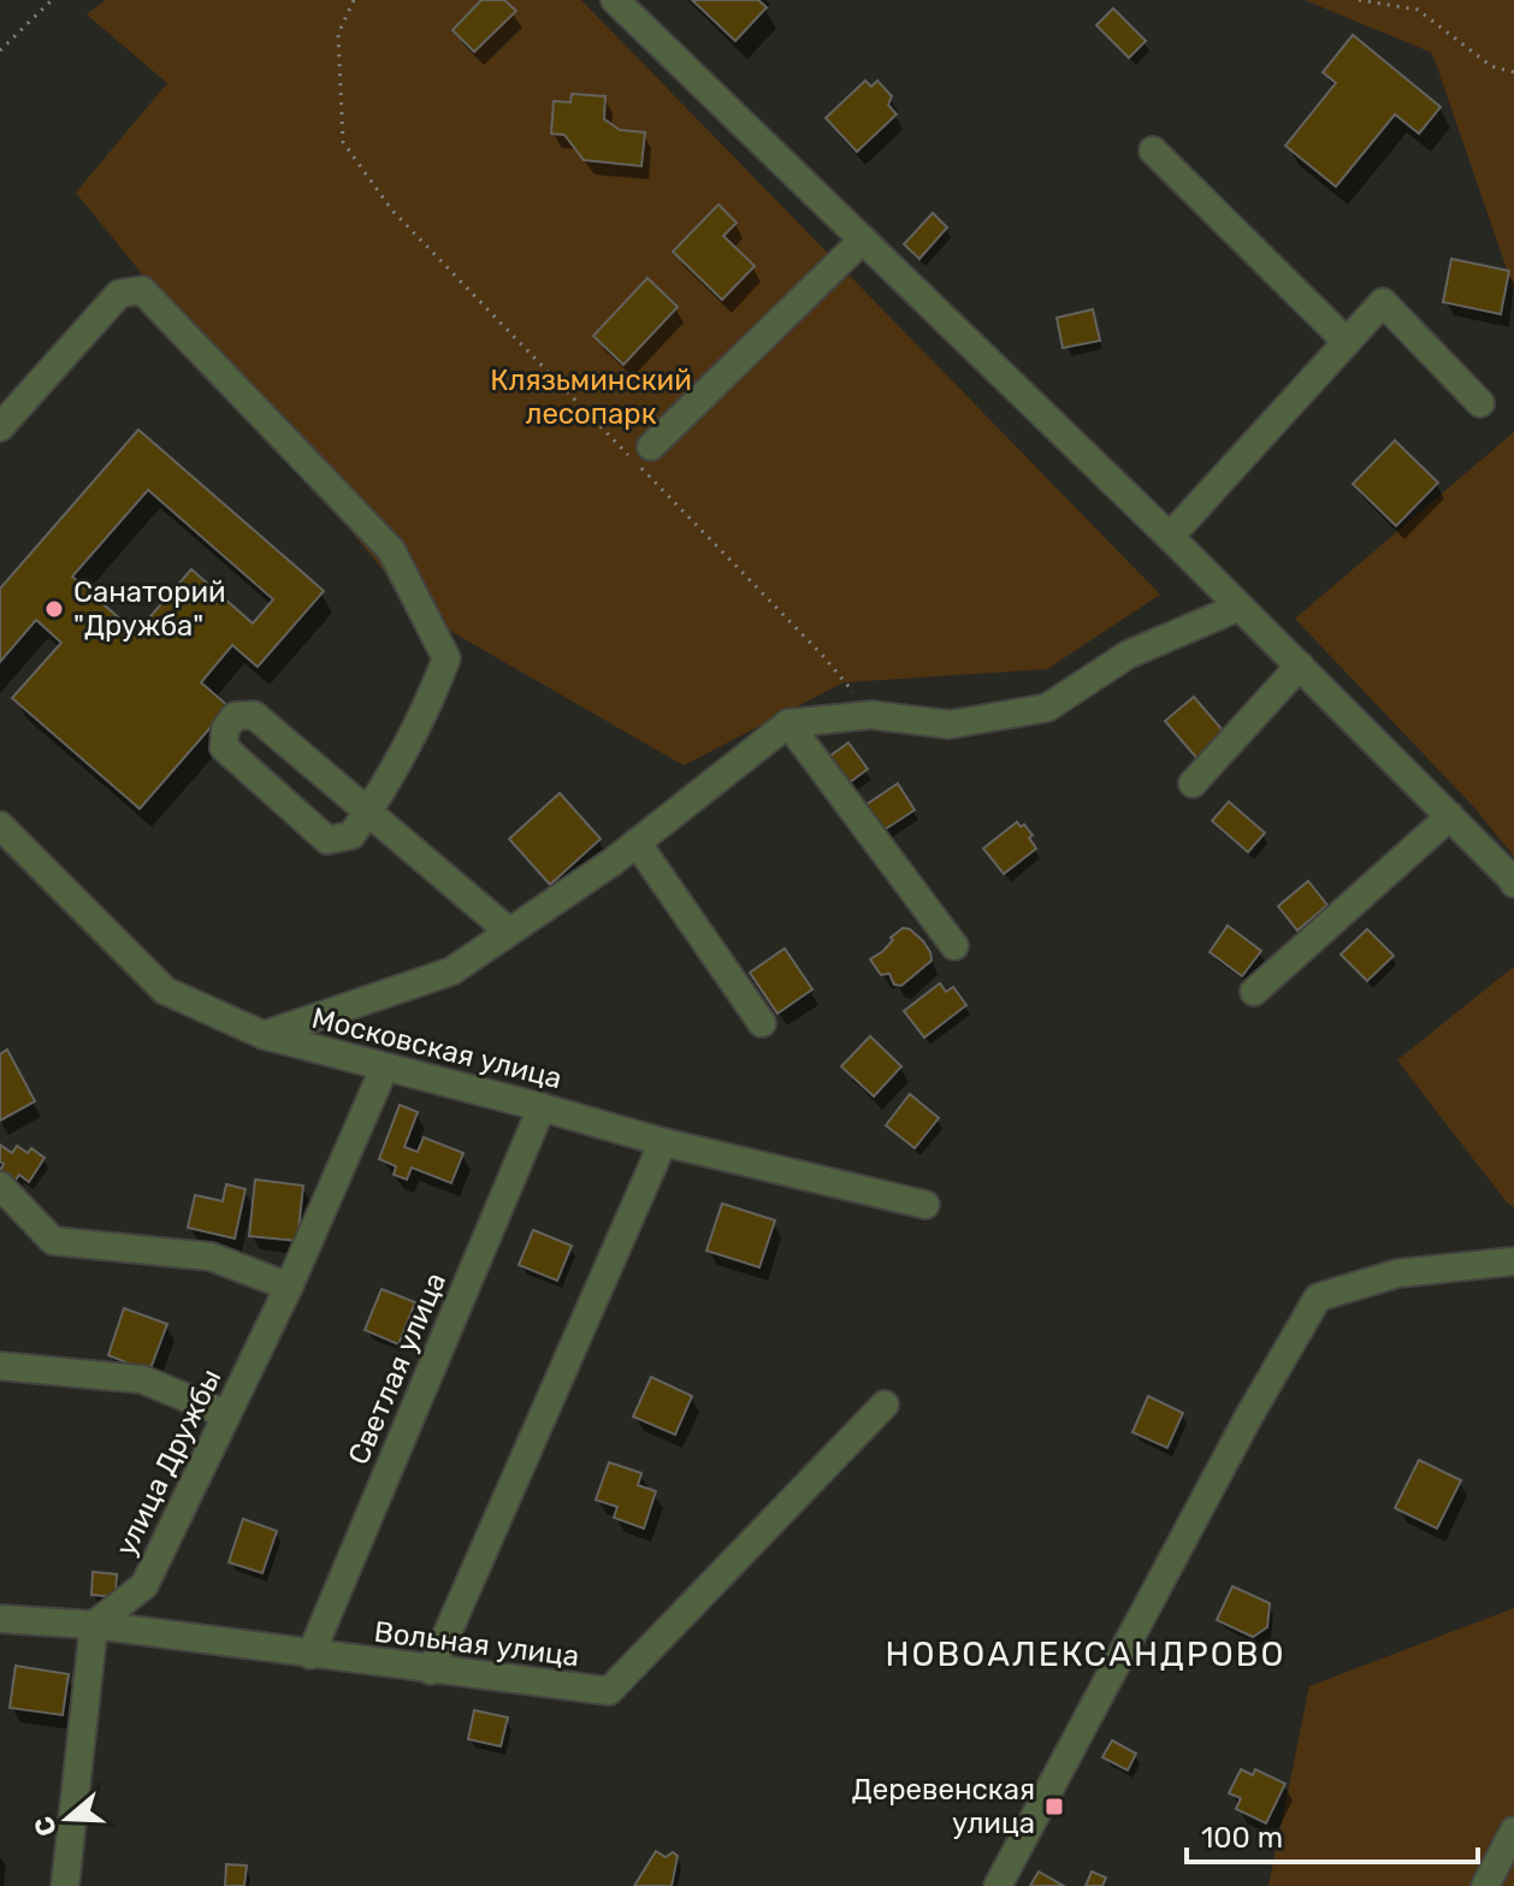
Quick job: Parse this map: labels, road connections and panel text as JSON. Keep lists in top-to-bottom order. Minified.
{"streets":{"street":["Московская улица","Светлая улица","улица Дружбы","Вольная улица"]},"crossings":[["Московская улица","Светлая улица"],["Московская улица","улица Дружбы"],["Светлая улица","Вольная улица"],["улица Дружбы","Вольная улица"]],"districts":["НОВОАЛЕКСАНДРОВО"],"parks":["Клязьминский лесопарк"],"places":{"other":["Санаторий \"Дружба\""],"transit":["Деревенская улица"]},"scale_bar":"100 m","north":"left"}
